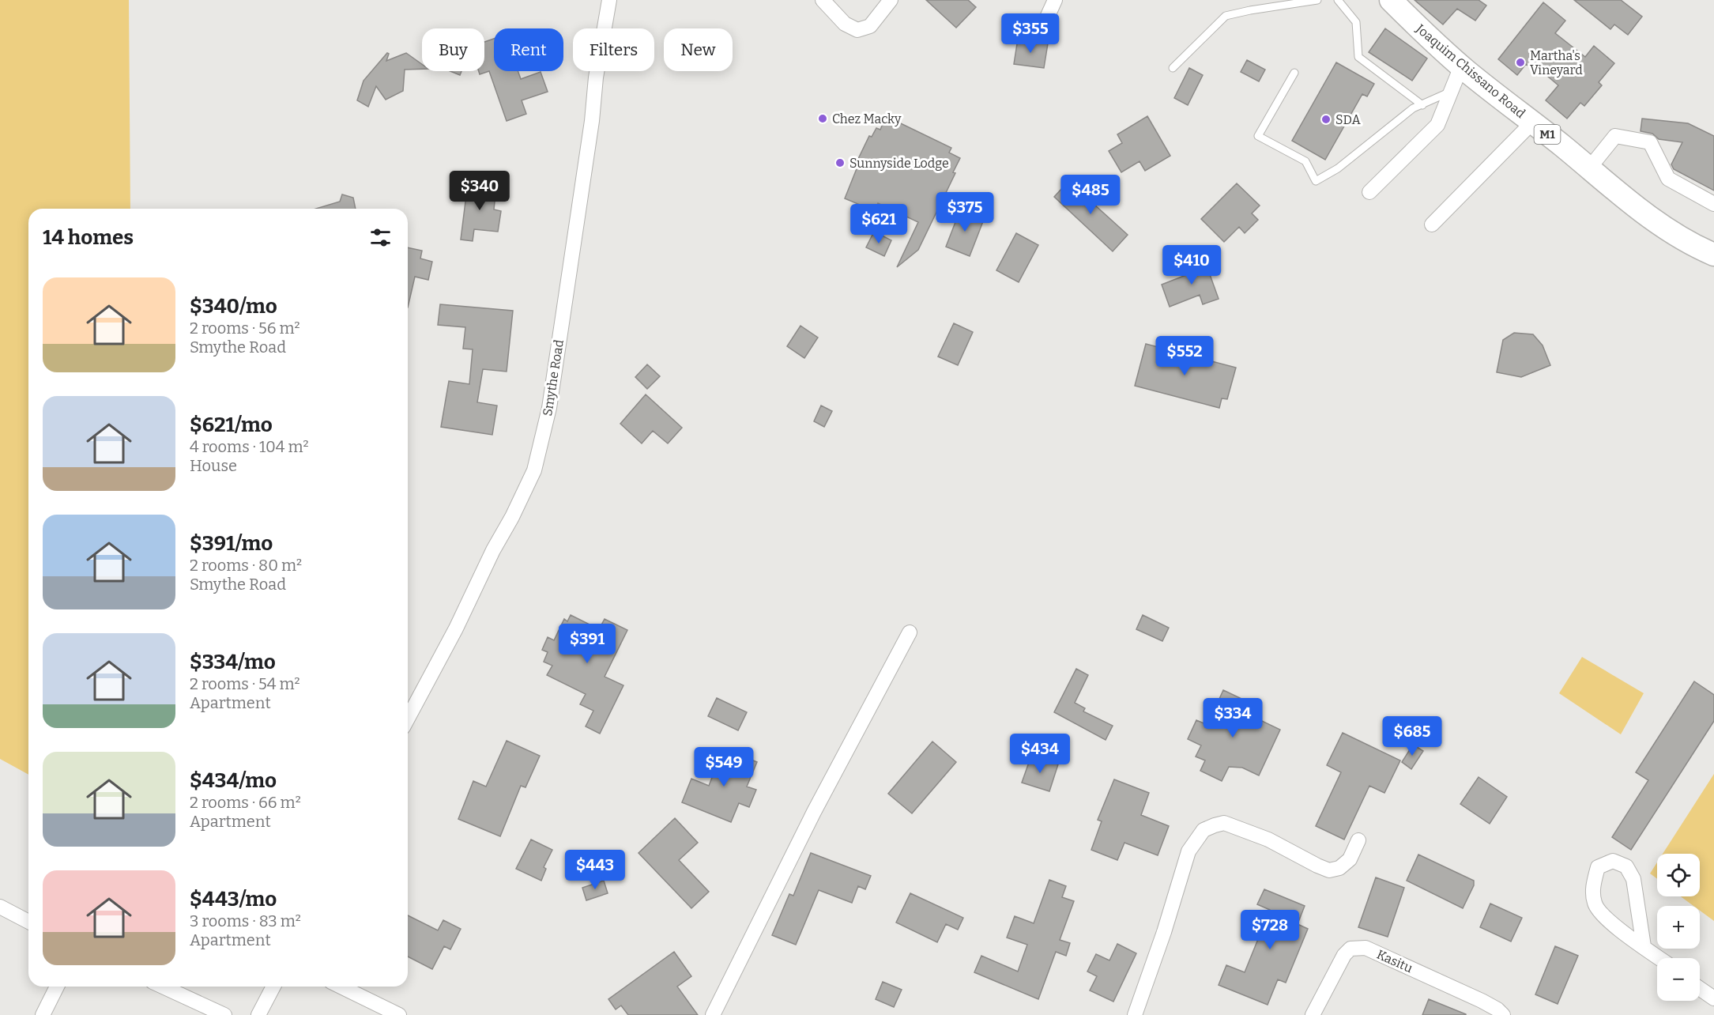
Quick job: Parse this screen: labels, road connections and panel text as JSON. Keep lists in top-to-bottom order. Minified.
{"streets":{"highway":["Joaquim Chissano Road","M1"],"street":["Smythe Road","Kasitu"]},"places":["Martha's Vineyard","Chez Macky","SDA","Sunnyside Lodge"],"page":{"price":["$355","$340","$485","$375","$621","$410","$552","$391","$334","$685","$434","$549","$443","$728"],"chip":["Buy","Rent","Filters","New"],"heading":"14 homes","list":[{"name":"$340/mo","note":"2 rooms · 56 m² · Smythe Road"},{"name":"$621/mo","note":"4 rooms · 104 m² · House"},{"name":"$391/mo","note":"2 rooms · 80 m² · Smythe Road"},{"name":"$334/mo","note":"2 rooms · 54 m² · Apartment"},{"name":"$434/mo","note":"2 rooms · 66 m² · Apartment"},{"name":"$443/mo","note":"3 rooms · 83 m² · Apartment"}],"map_buttons":["+","−"]}}
